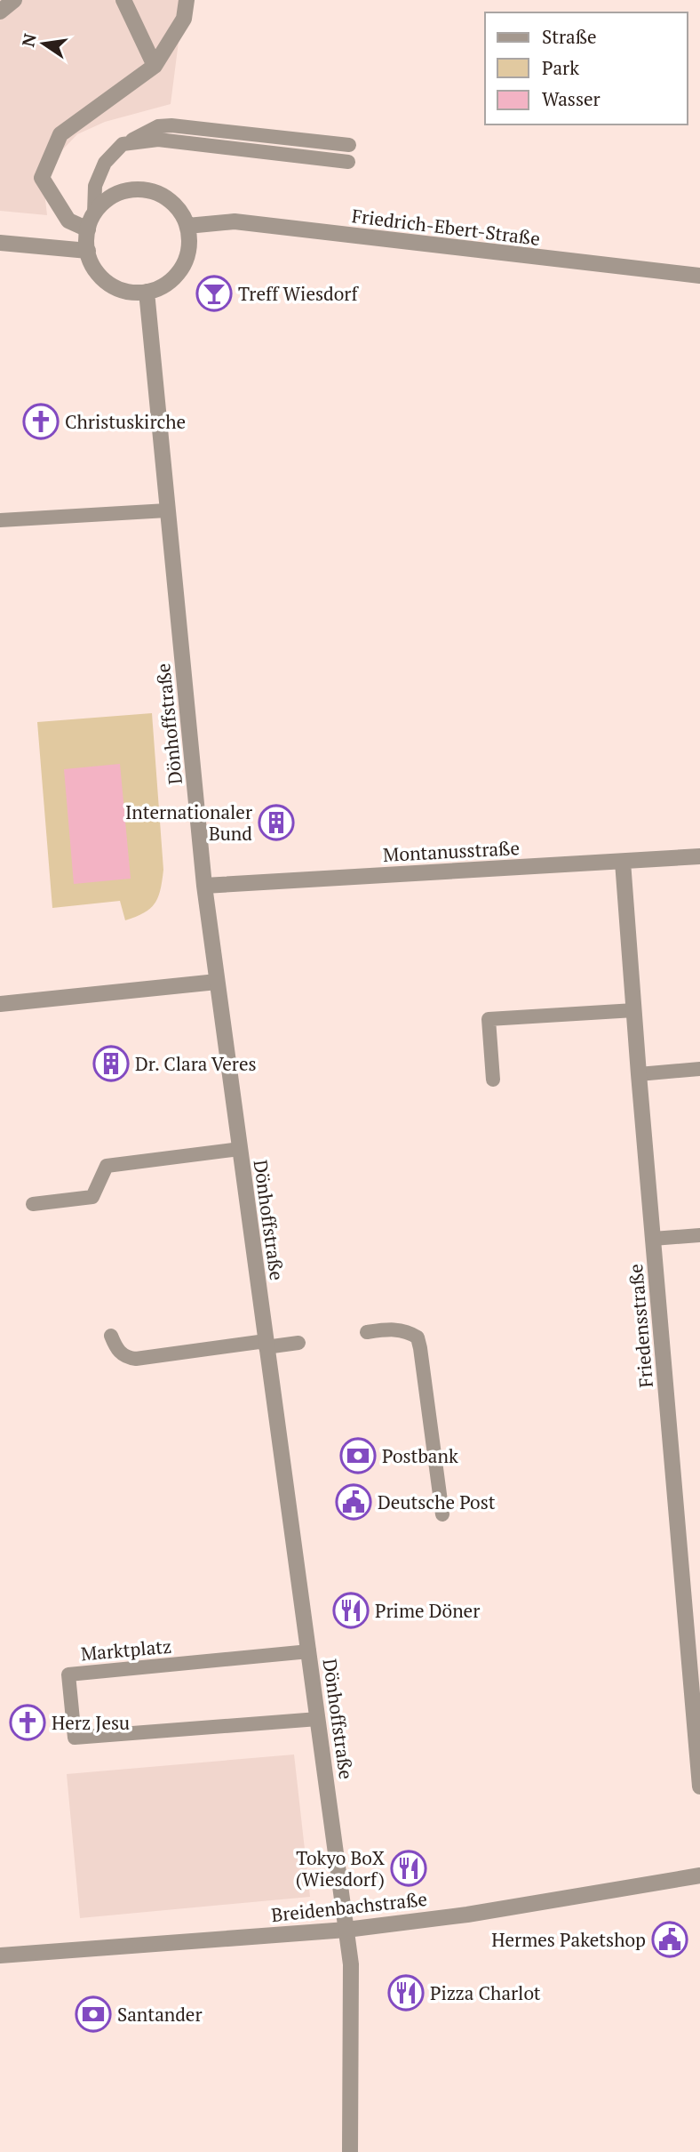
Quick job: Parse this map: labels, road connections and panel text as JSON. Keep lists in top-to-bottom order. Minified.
{"streets":{"street":["Friedrich-Ebert-Straße","Dönhoffstraße","Montanusstraße","Friedensstraße","Breidenbachstraße"],"lane":["Marktplatz"]},"crossings":[["Friedrich-Ebert-Straße","Dönhoffstraße"],["Dönhoffstraße","Montanusstraße"],["Dönhoffstraße","Marktplatz"],["Dönhoffstraße","Breidenbachstraße"],["Montanusstraße","Friedensstraße"]],"places":{"bar":["Treff Wiesdorf"],"church":["Christuskirche","Herz Jesu"],"building":["Internationaler Bund","Dr. Clara Veres"],"bank":["Postbank","Santander"],"public building":["Deutsche Post","Hermes Paketshop"],"restaurant":["Prime Döner","Tokyo BoX (Wiesdorf)","Pizza Charlot"]},"legend":["Straße","Park","Wasser"],"north":"left"}
